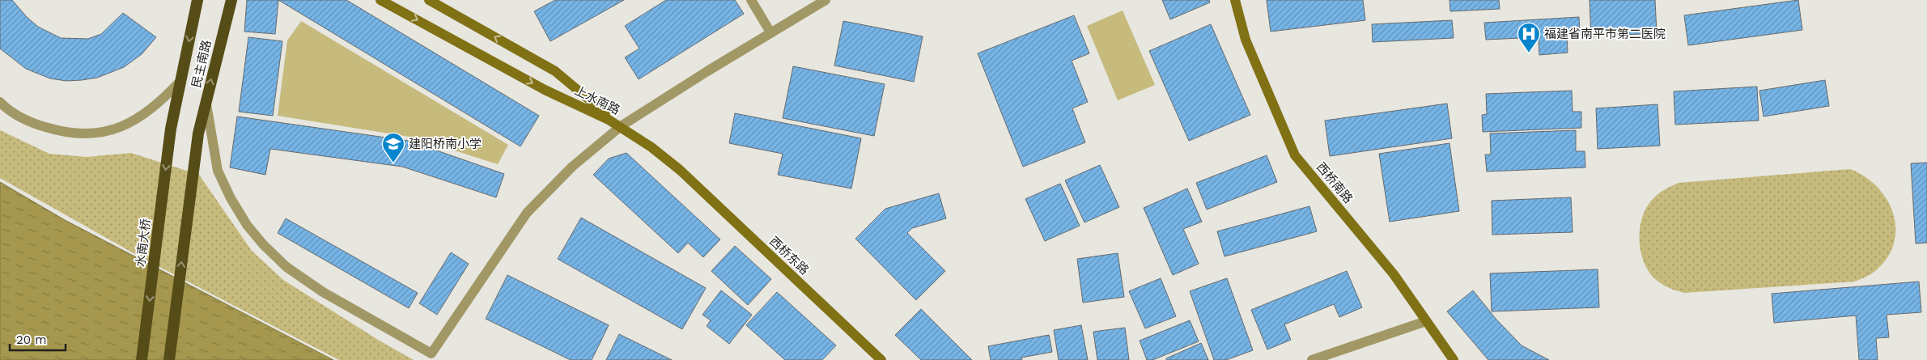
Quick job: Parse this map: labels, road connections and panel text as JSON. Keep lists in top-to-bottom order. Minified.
{"streets":{"highway":["民主南路","水南大桥"],"main road":["上水南路","西桥南路","西桥东路"]},"crossings":[["民主南路","水南大桥"],["上水南路","西桥东路"]],"one_way":["水南大桥"],"places":{"hospital":["福建省南平市第二医院"],"school or university":["建阳桥南小学"]},"scale_bar":"20 m"}
